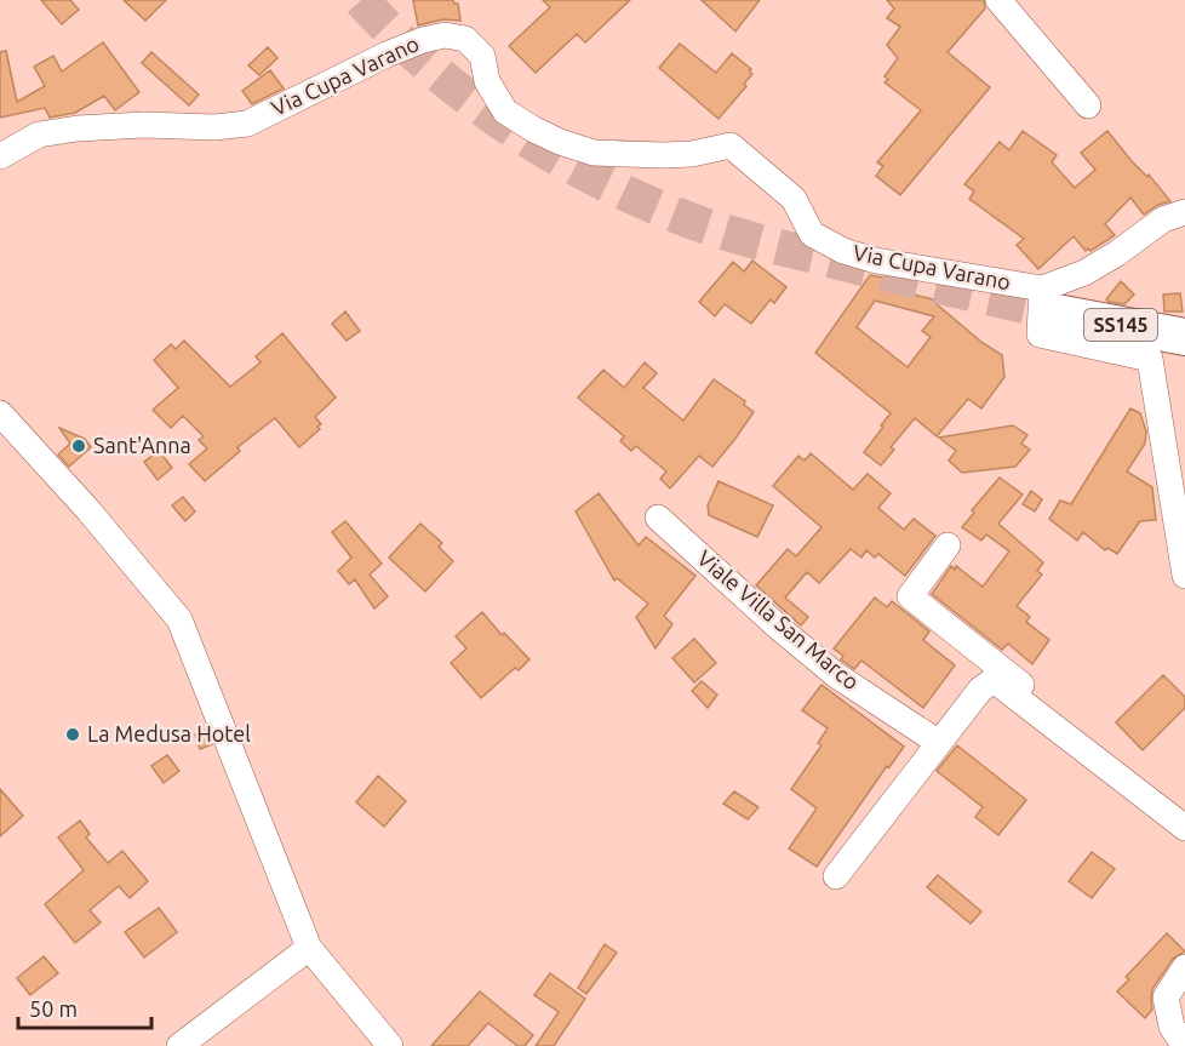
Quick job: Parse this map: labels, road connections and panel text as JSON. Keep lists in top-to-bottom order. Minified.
{"streets":{"highway":["SS145"],"street":["Via Cupa Varano","Viale Villa San Marco"]},"crossings":[["Via Cupa Varano","SS145"]],"places":["Sant'Anna","La Medusa Hotel"],"scale_bar":"50 m"}
